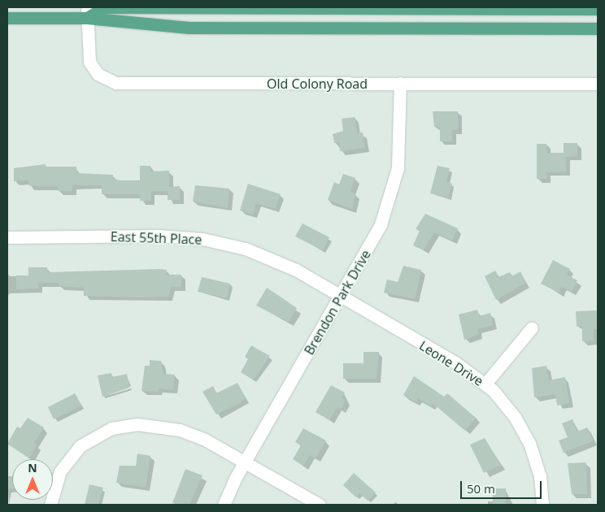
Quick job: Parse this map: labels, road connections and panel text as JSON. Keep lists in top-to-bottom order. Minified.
{"streets":{"street":["Old Colony Road","East 55th Place","Brendon Park Drive","Leone Drive"]},"crossings":[["Old Colony Road","Brendon Park Drive"],["East 55th Place","Brendon Park Drive"],["East 55th Place","Leone Drive"],["Brendon Park Drive","Leone Drive"]],"scale_bar":"50 m","north":"top"}
